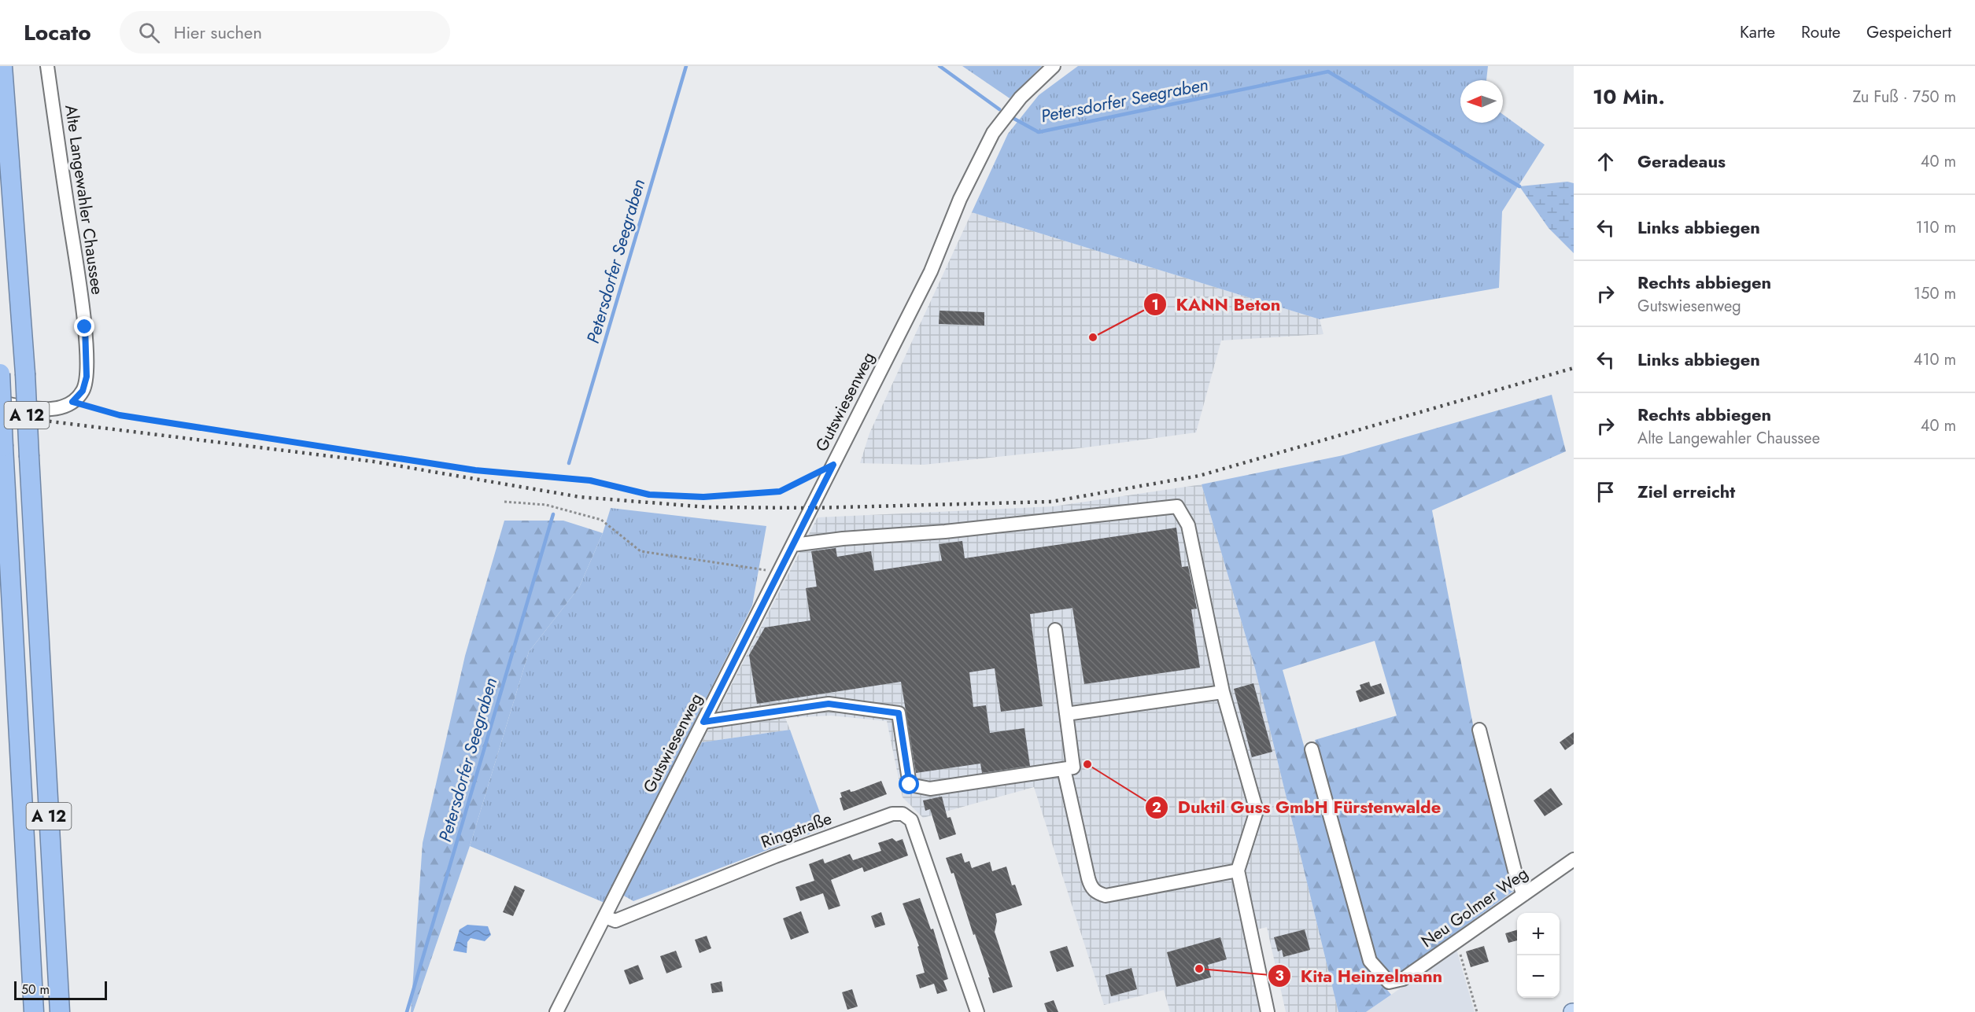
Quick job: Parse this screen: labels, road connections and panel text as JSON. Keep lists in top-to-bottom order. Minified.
{"streets":{"highway":["A 12"],"street":["Alte Langewahler Chaussee","Gutswiesenweg","Ringstraße","Neu Golmer Weg"]},"crossings":[["Gutswiesenweg","Ringstraße"]],"water":["Petersdorfer Seegraben"],"places":["KANN Beton","Duktil Guss GmbH Fürstenwalde","Kita Heinzelmann"],"scale_bar":"50 m","north":"left","page":{"header":"Locato","search":"Hier suchen","nav":["Karte","Route","Gespeichert"],"heading":["10 Min.","Zu Fuß · 750 m"],"list":[["Geradeaus","40 m"],["Links abbiegen","110 m"],["Rechts abbiegen","Gutswiesenweg","150 m"],["Links abbiegen","410 m"],["Rechts abbiegen","Alte Langewahler Chaussee","40 m"],"Ziel erreicht"],"map_buttons":["+","−"],"scale":"50 m"}}
